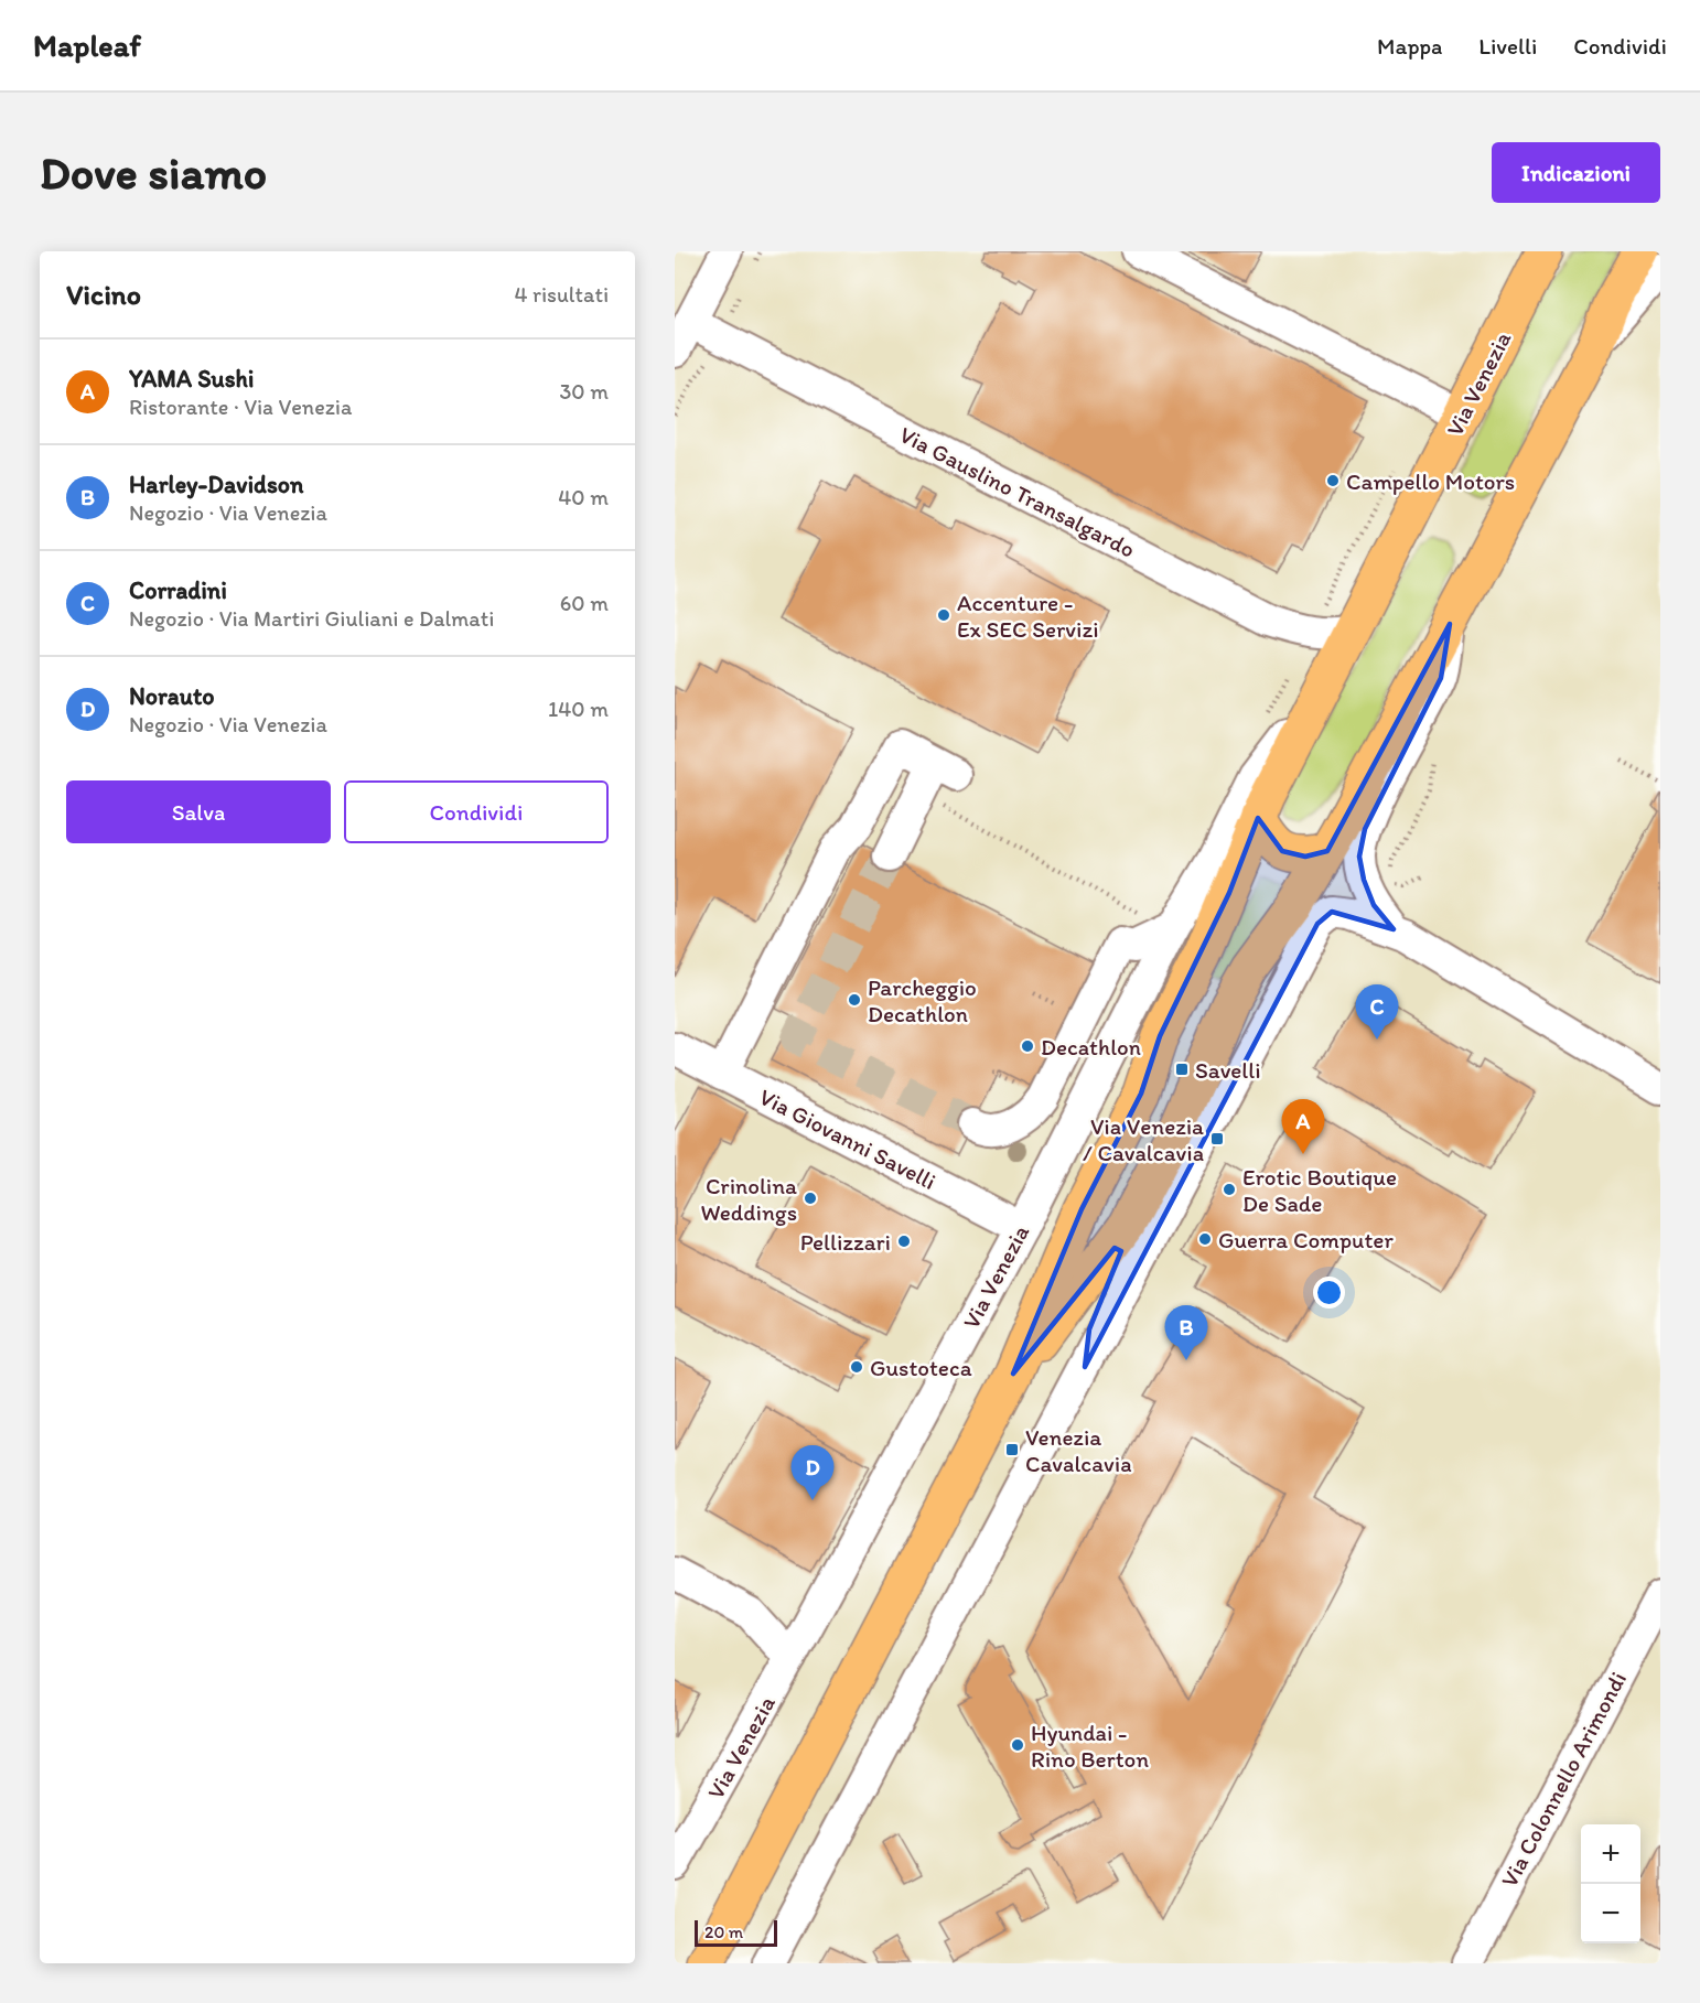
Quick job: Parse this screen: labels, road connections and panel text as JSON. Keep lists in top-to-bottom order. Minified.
{"streets":{"main road":["Via Venezia"],"street":["Via Gauslino Transalgardo","Via Giovanni Savelli","Via Colonnello Arimondi"]},"crossings":[["Via Venezia","Via Gauslino Transalgardo"],["Via Venezia","Via Giovanni Savelli"]],"places":{"other":["Campello Motors","Accenture - Ex SEC Servizi","Parcheggio Decathlon","Decathlon","Erotic Boutique De Sade","Crinolina Weddings","Guerra Computer","Pellizzari","Gustoteca","Hyundai - Rino Berton"],"transit":["Savelli","Via Venezia / Cavalcavia","Venezia Cavalcavia"]},"scale_bar":"20 m","page":{"header":"Mapleaf","nav":["Mappa","Livelli","Condividi"],"buttons":["Indicazioni",["Salva","Condividi"]],"title":"Dove siamo","heading":["Vicino","4 risultati"],"list":[{"mark":"A","name":"YAMA Sushi","note":"Ristorante · Via Venezia","value":"30 m"},{"mark":"B","name":"Harley-Davidson","note":"Negozio · Via Venezia","value":"40 m"},{"mark":"C","name":"Corradini","note":"Negozio · Via Martiri Giuliani e Dalmati","value":"60 m"},{"mark":"D","name":"Norauto","note":"Negozio · Via Venezia","value":"140 m"}],"pins":["C","A","B","D"],"map_buttons":["+","−"],"scale":"20 m"}}
